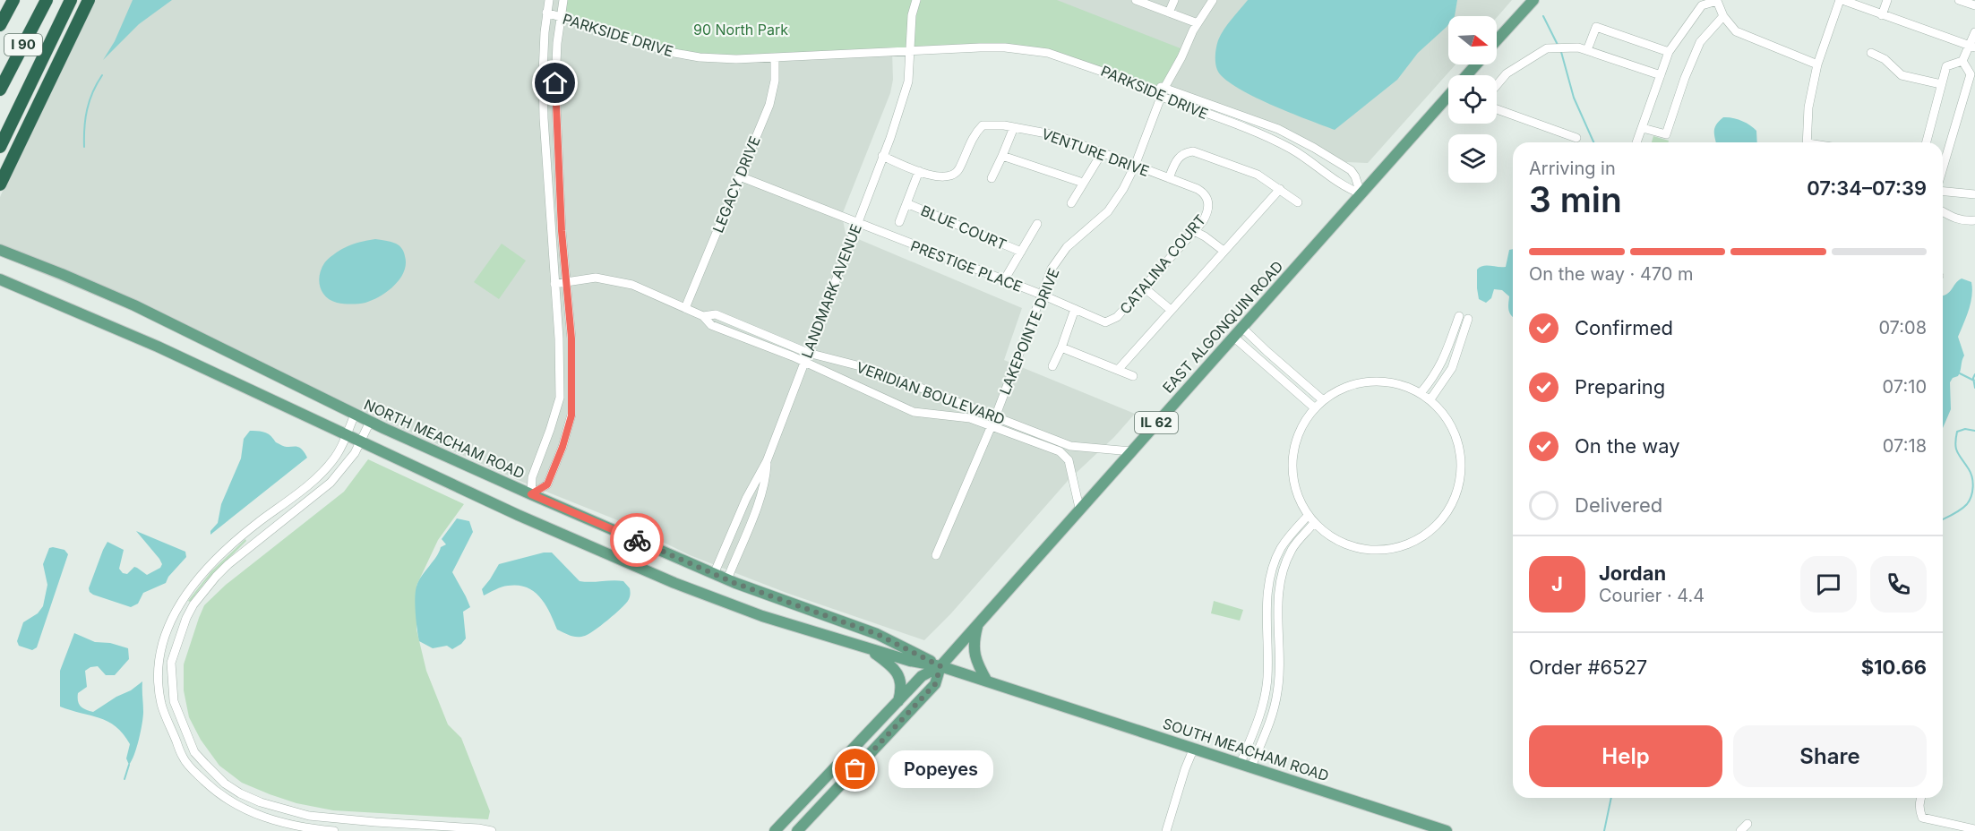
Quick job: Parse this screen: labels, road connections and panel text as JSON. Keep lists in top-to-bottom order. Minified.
{"streets":{"highway":["I 90"],"main road":["EAST ALGONQUIN ROAD","IL 62","NORTH MEACHAM ROAD","SOUTH MEACHAM ROAD"],"street":["PARKSIDE DRIVE","VENTURE DRIVE","LEGACY DRIVE","BLUE COURT","CATALINA COURT","PRESTIGE PLACE","LANDMARK AVENUE","LAKEPOINTE DRIVE","VERIDIAN BOULEVARD"]},"crossings":[["PARKSIDE DRIVE","LEGACY DRIVE"],["PARKSIDE DRIVE","LANDMARK AVENUE"],["PARKSIDE DRIVE","EAST ALGONQUIN ROAD"],["PARKSIDE DRIVE","LAKEPOINTE DRIVE"],["VENTURE DRIVE","BLUE COURT"],["VENTURE DRIVE","CATALINA COURT"],["VENTURE DRIVE","LANDMARK AVENUE"],["VENTURE DRIVE","LAKEPOINTE DRIVE"],["LEGACY DRIVE","PRESTIGE PLACE"],["LEGACY DRIVE","VERIDIAN BOULEVARD"],["BLUE COURT","PRESTIGE PLACE"],["CATALINA COURT","PRESTIGE PLACE"],["PRESTIGE PLACE","LANDMARK AVENUE"],["PRESTIGE PLACE","LAKEPOINTE DRIVE"],["LANDMARK AVENUE","VERIDIAN BOULEVARD"],["LANDMARK AVENUE","NORTH MEACHAM ROAD"],["EAST ALGONQUIN ROAD","VERIDIAN BOULEVARD"],["EAST ALGONQUIN ROAD","NORTH MEACHAM ROAD"],["LAKEPOINTE DRIVE","VERIDIAN BOULEVARD"],["NORTH MEACHAM ROAD","SOUTH MEACHAM ROAD"]],"parks":["90 North Park"],"places":["Popeyes"],"north":"right","page":{"heading":["3 min","Arriving in","07:34–07:39"],"panel":["Jordan","Courier · 4.4","Order #6527","$10.66"],"bar":"On the way · 470 m","list":[["Confirmed","07:08"],["Preparing","07:10"],["On the way","07:18"],"Delivered"],"round":"J","buttons":["Help","Share"],"bubble":"Popeyes"}}
